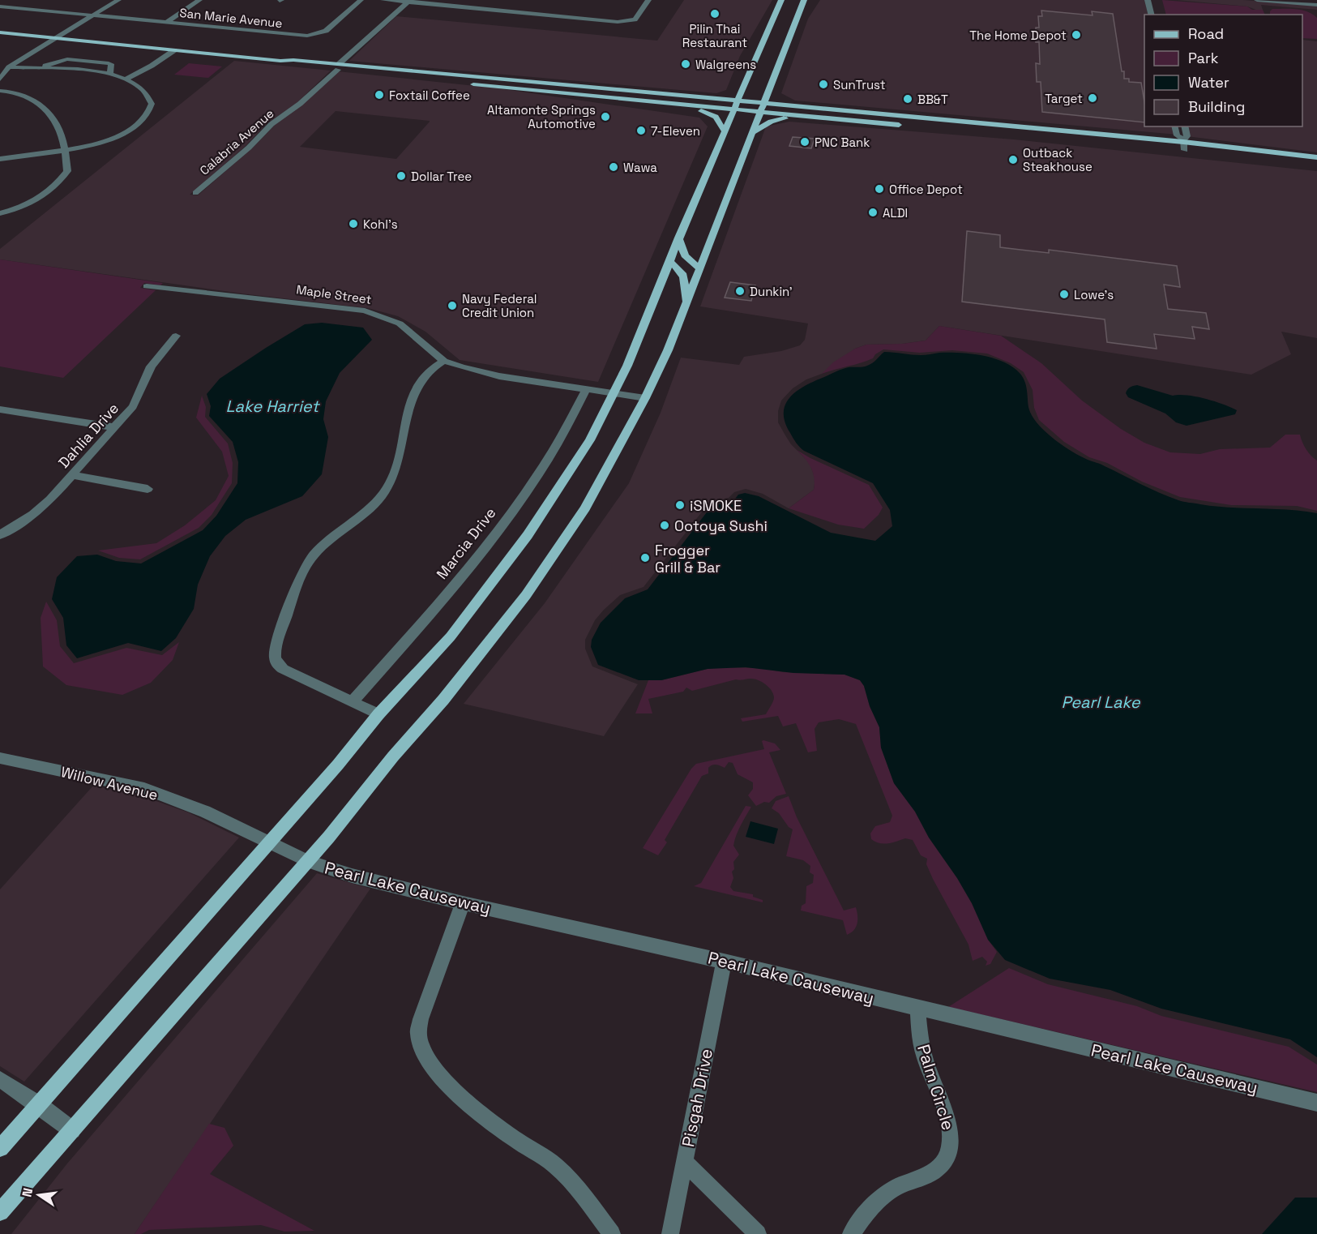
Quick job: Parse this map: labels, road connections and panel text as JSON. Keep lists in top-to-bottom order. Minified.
{"streets":{"street":["San Marie Avenue","Calabria Avenue","Maple Street","Dahlia Drive","Marcia Drive","Willow Avenue","Pearl Lake Causeway","Palm Circle","Pisgah Drive"]},"crossings":[["Maple Street","Marcia Drive"],["Willow Avenue","Pearl Lake Causeway"],["Pearl Lake Causeway","Palm Circle"],["Pearl Lake Causeway","Pisgah Drive"]],"water":["Lake Harriet","Pearl Lake"],"places":["Pilin Thai Restaurant","The Home Depot","Walgreens","SunTrust","Foxtail Coffee","Target","BB&T","Altamonte Springs Automotive","7-Eleven","PNC Bank","Outback Steakhouse","Wawa","Dollar Tree","Office Depot","ALDI","Kohl's","Dunkin'","Lowe's","Navy Federal Credit Union","iSMOKE","Ootoya Sushi","Frogger Grill & Bar"],"legend":["Road","Park","Water","Building"],"north":"left"}
